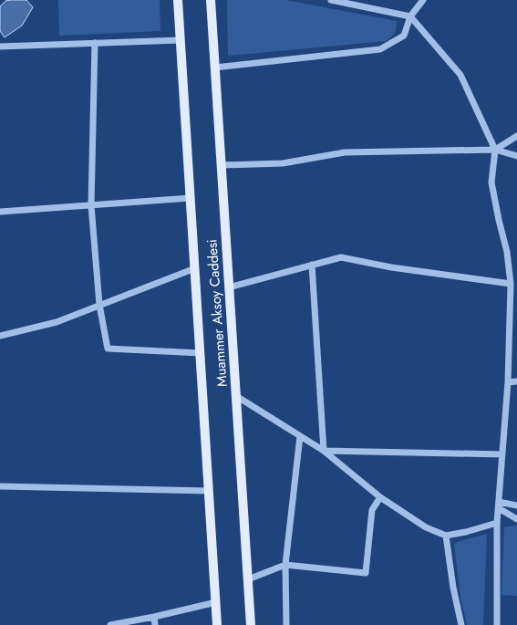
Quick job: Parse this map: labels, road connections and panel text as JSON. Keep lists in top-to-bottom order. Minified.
{"streets":{"main road":["Muammer Aksoy Caddesi"]}}
